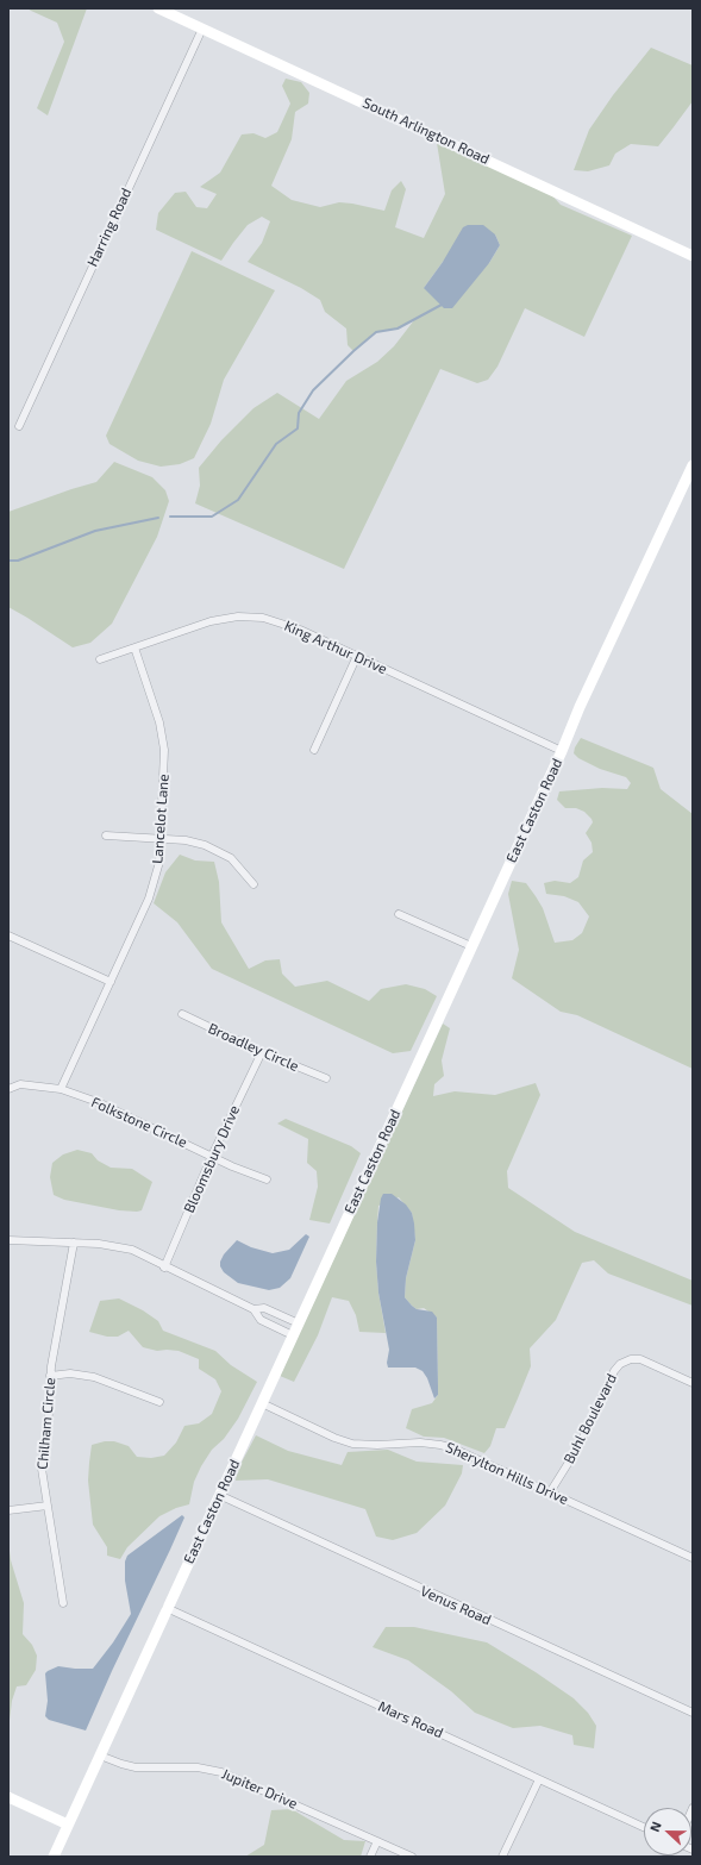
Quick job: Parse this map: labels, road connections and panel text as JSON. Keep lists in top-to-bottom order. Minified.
{"streets":{"street":["South Arlington Road","Harring Road","King Arthur Drive","East Caston Road","Lancelot Lane","Broadley Circle","Folkstone Circle","Bloomsbury Drive","Buhl Boulevard","Chilham Circle","Sherylton Hills Drive","Venus Road","Mars Road","Jupiter Drive"]},"crossings":[["South Arlington Road","Harring Road"],["King Arthur Drive","East Caston Road"],["King Arthur Drive","Lancelot Lane"],["East Caston Road","Sherylton Hills Drive"],["East Caston Road","Venus Road"],["East Caston Road","Mars Road"],["East Caston Road","Jupiter Drive"],["Lancelot Lane","Folkstone Circle"],["Broadley Circle","Bloomsbury Drive"],["Folkstone Circle","Bloomsbury Drive"],["Buhl Boulevard","Sherylton Hills Drive"]],"north":"left"}
